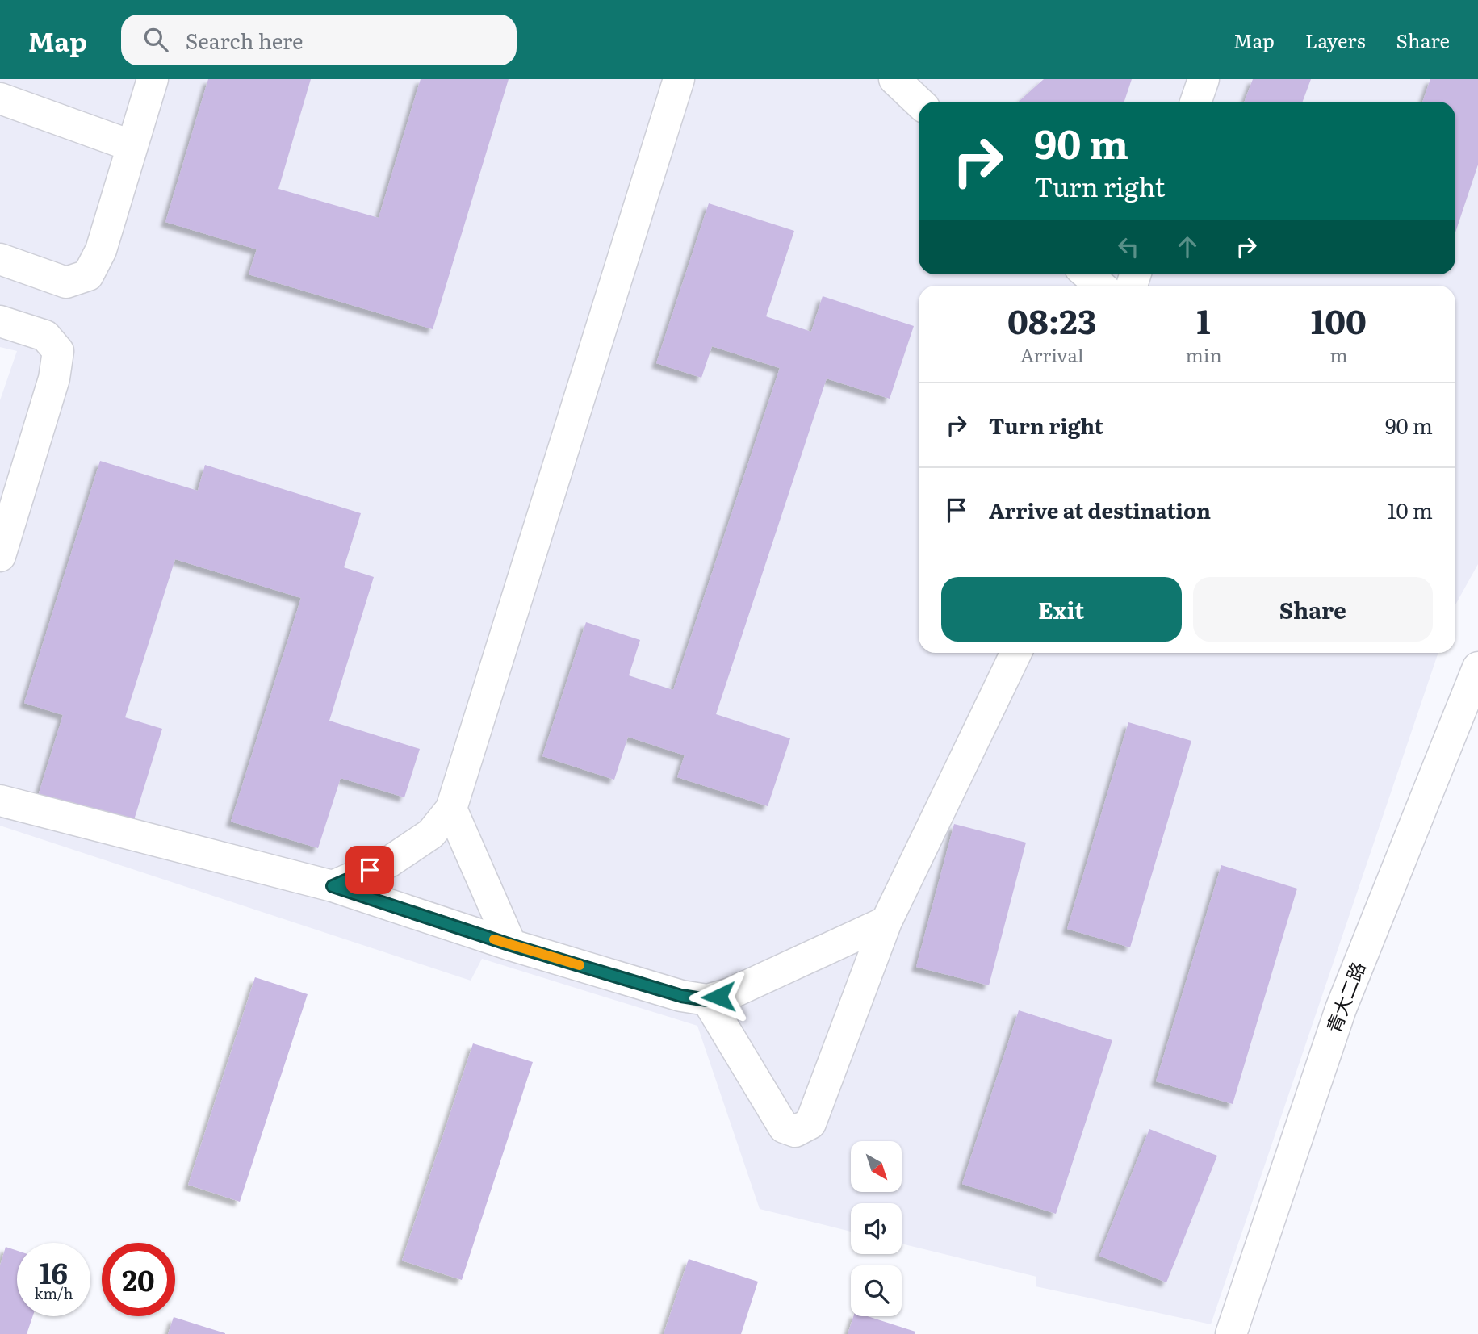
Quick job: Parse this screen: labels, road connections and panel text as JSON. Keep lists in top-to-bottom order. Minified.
{"streets":{"street":["青大二路"]},"north":"bottom right","page":{"header":"Map","search":"Search here","nav":["Map","Layers","Share"],"turn":["90 m","Turn right"],"eta":["08:23","Arrival","1","min","100","m"],"list":[{"name":"Turn right","value":"90 m"},{"name":"Arrive at destination","value":"10 m"}],"buttons":["Exit","Share"],"speed":"16 km/h","limit":"20"}}
